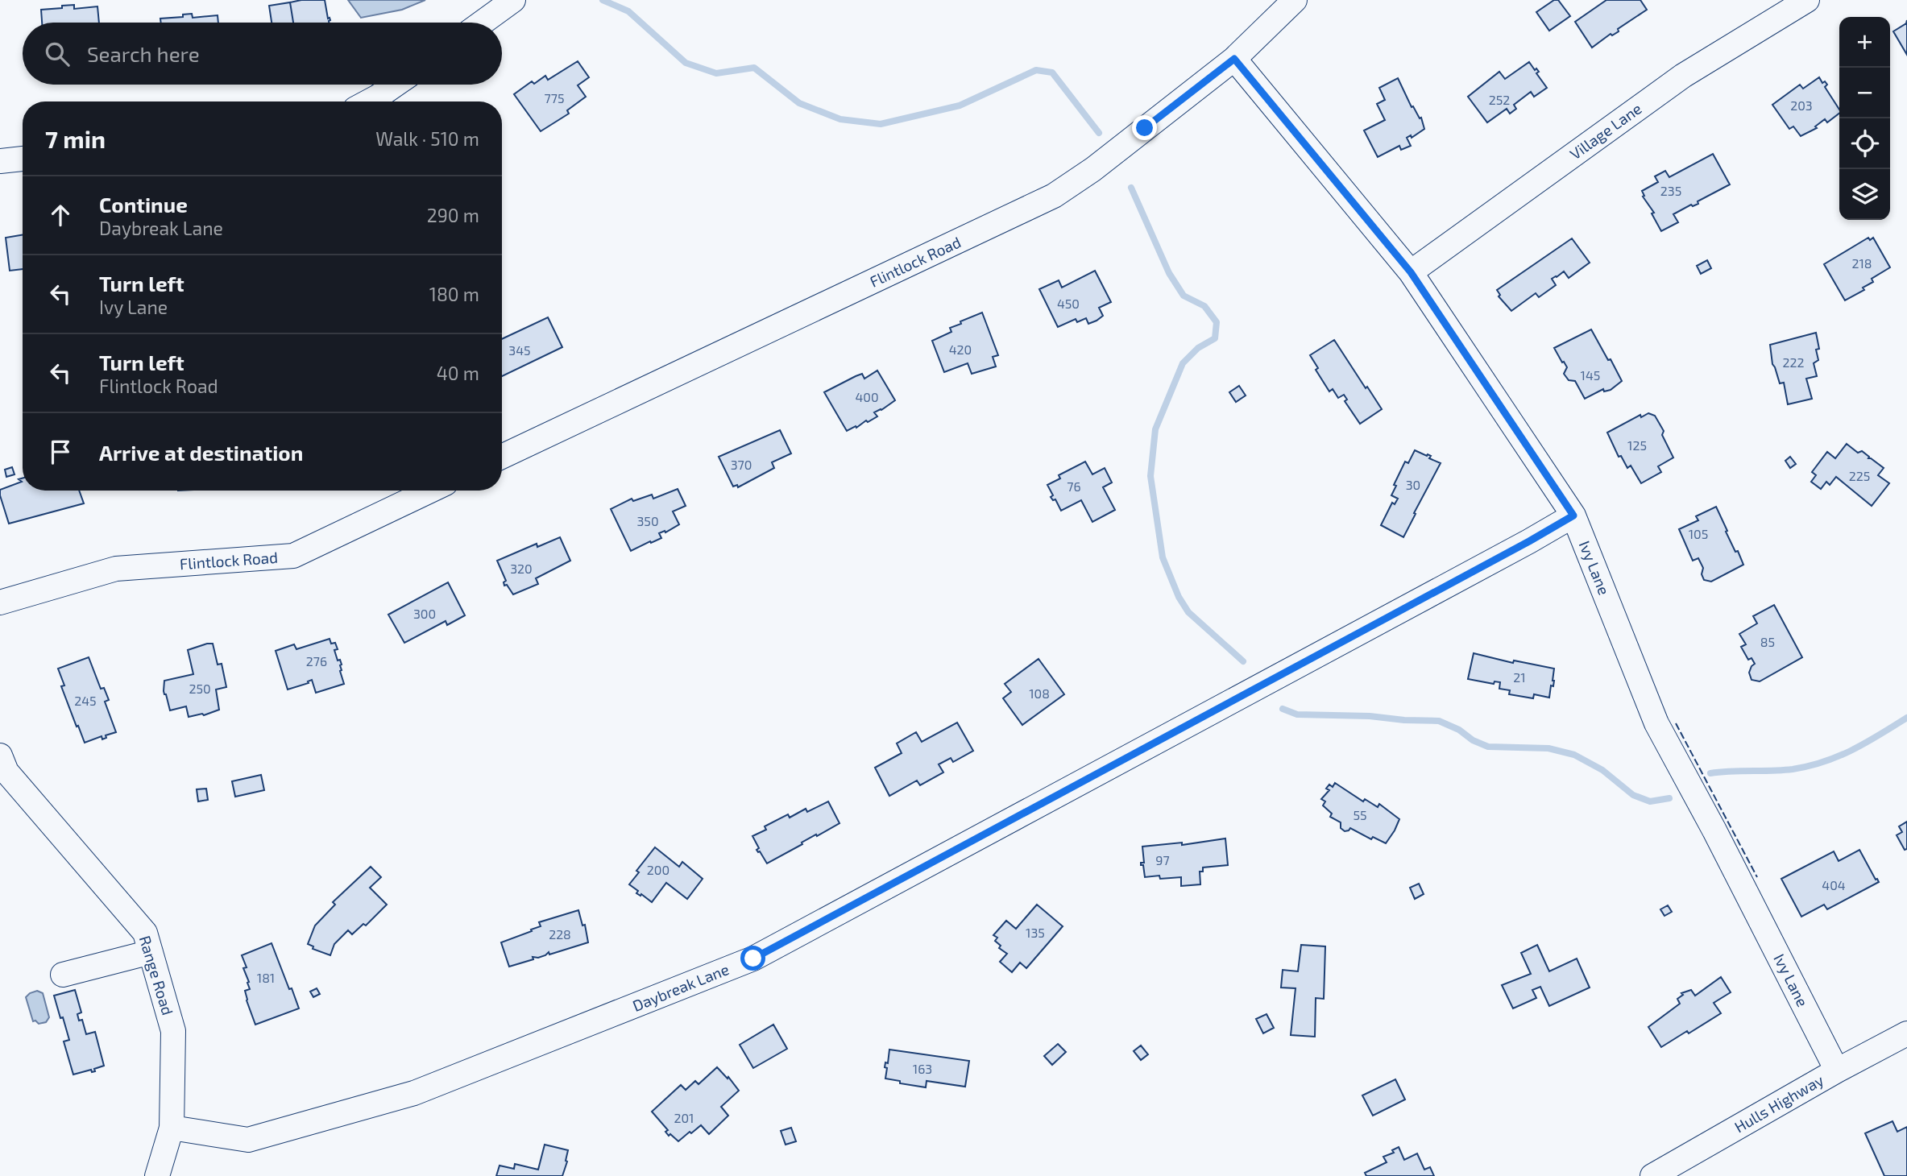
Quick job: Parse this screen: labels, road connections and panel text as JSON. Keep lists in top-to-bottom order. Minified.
{"streets":{"street":["Village Lane","Flintlock Road","Ivy Lane","Range Road","Daybreak Lane","Hulls Highway"]},"crossings":[["Village Lane","Ivy Lane"],["Flintlock Road","Ivy Lane"],["Ivy Lane","Daybreak Lane"],["Ivy Lane","Hulls Highway"],["Range Road","Daybreak Lane"]],"house_numbers":["775","252","203","235","218","450","420","345","222","145","400","125","370","225","30","76","350","105","320","300","85","276","21","250","108","245","55","97","200","404","135","228","181","163","201"],"page":{"map_buttons":["+","−"],"search":"Search here","heading":["7 min","Walk · 510 m"],"list":[["Continue","Daybreak Lane","290 m"],["Turn left","Ivy Lane","180 m"],["Turn left","Flintlock Road","40 m"],"Arrive at destination"]}}
